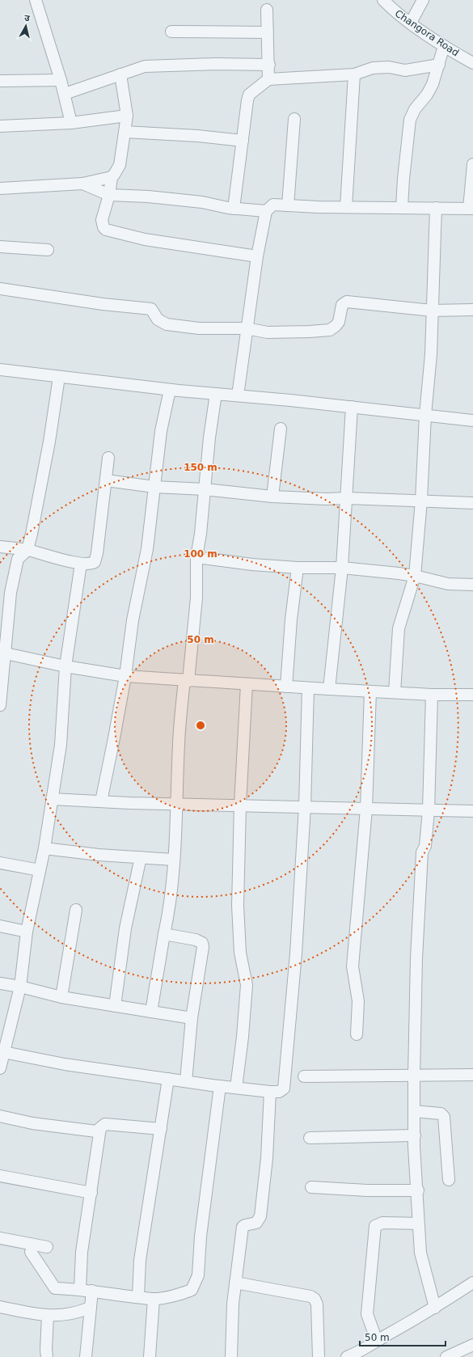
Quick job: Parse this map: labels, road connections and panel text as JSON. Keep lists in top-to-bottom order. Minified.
{"streets":{"street":["Changora Road"]},"scale_bar":"50 m","north":"top","rings":["150 m","100 m","50 m"]}
